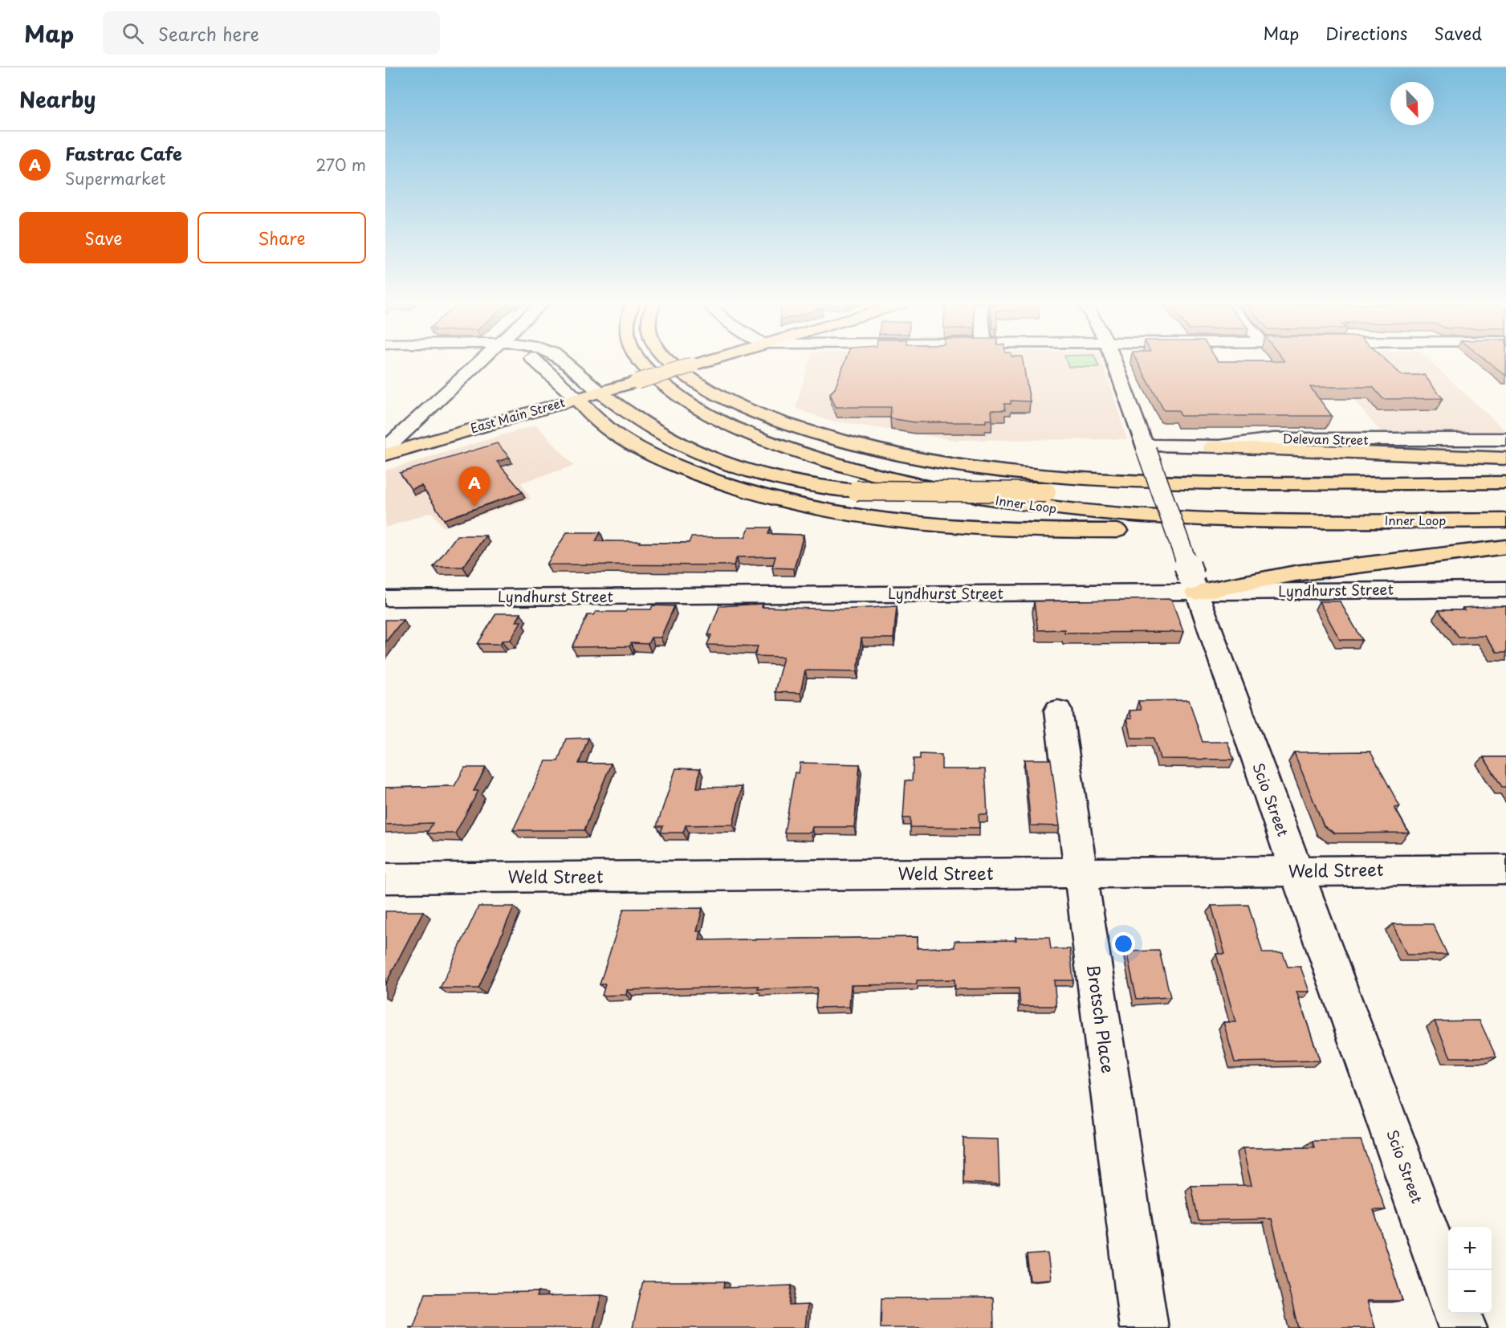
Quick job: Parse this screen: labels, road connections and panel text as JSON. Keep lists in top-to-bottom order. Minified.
{"streets":{"main road":["East Main Street","Inner Loop"],"street":["Delevan Street","Lyndhurst Street","Scio Street","Weld Street","Brotsch Place"]},"crossings":[["Delevan Street","Scio Street"],["Lyndhurst Street","Scio Street"],["Scio Street","Weld Street"],["Weld Street","Brotsch Place"]],"north":"bottom right","page":{"header":"Map","search":"Search here","nav":["Map","Directions","Saved"],"heading":"Nearby","list":[{"mark":"A","name":"Fastrac Cafe","note":"Supermarket","value":"270 m"}],"buttons":["Save","Share"],"pins":"A","map_buttons":["+","−"]}}
